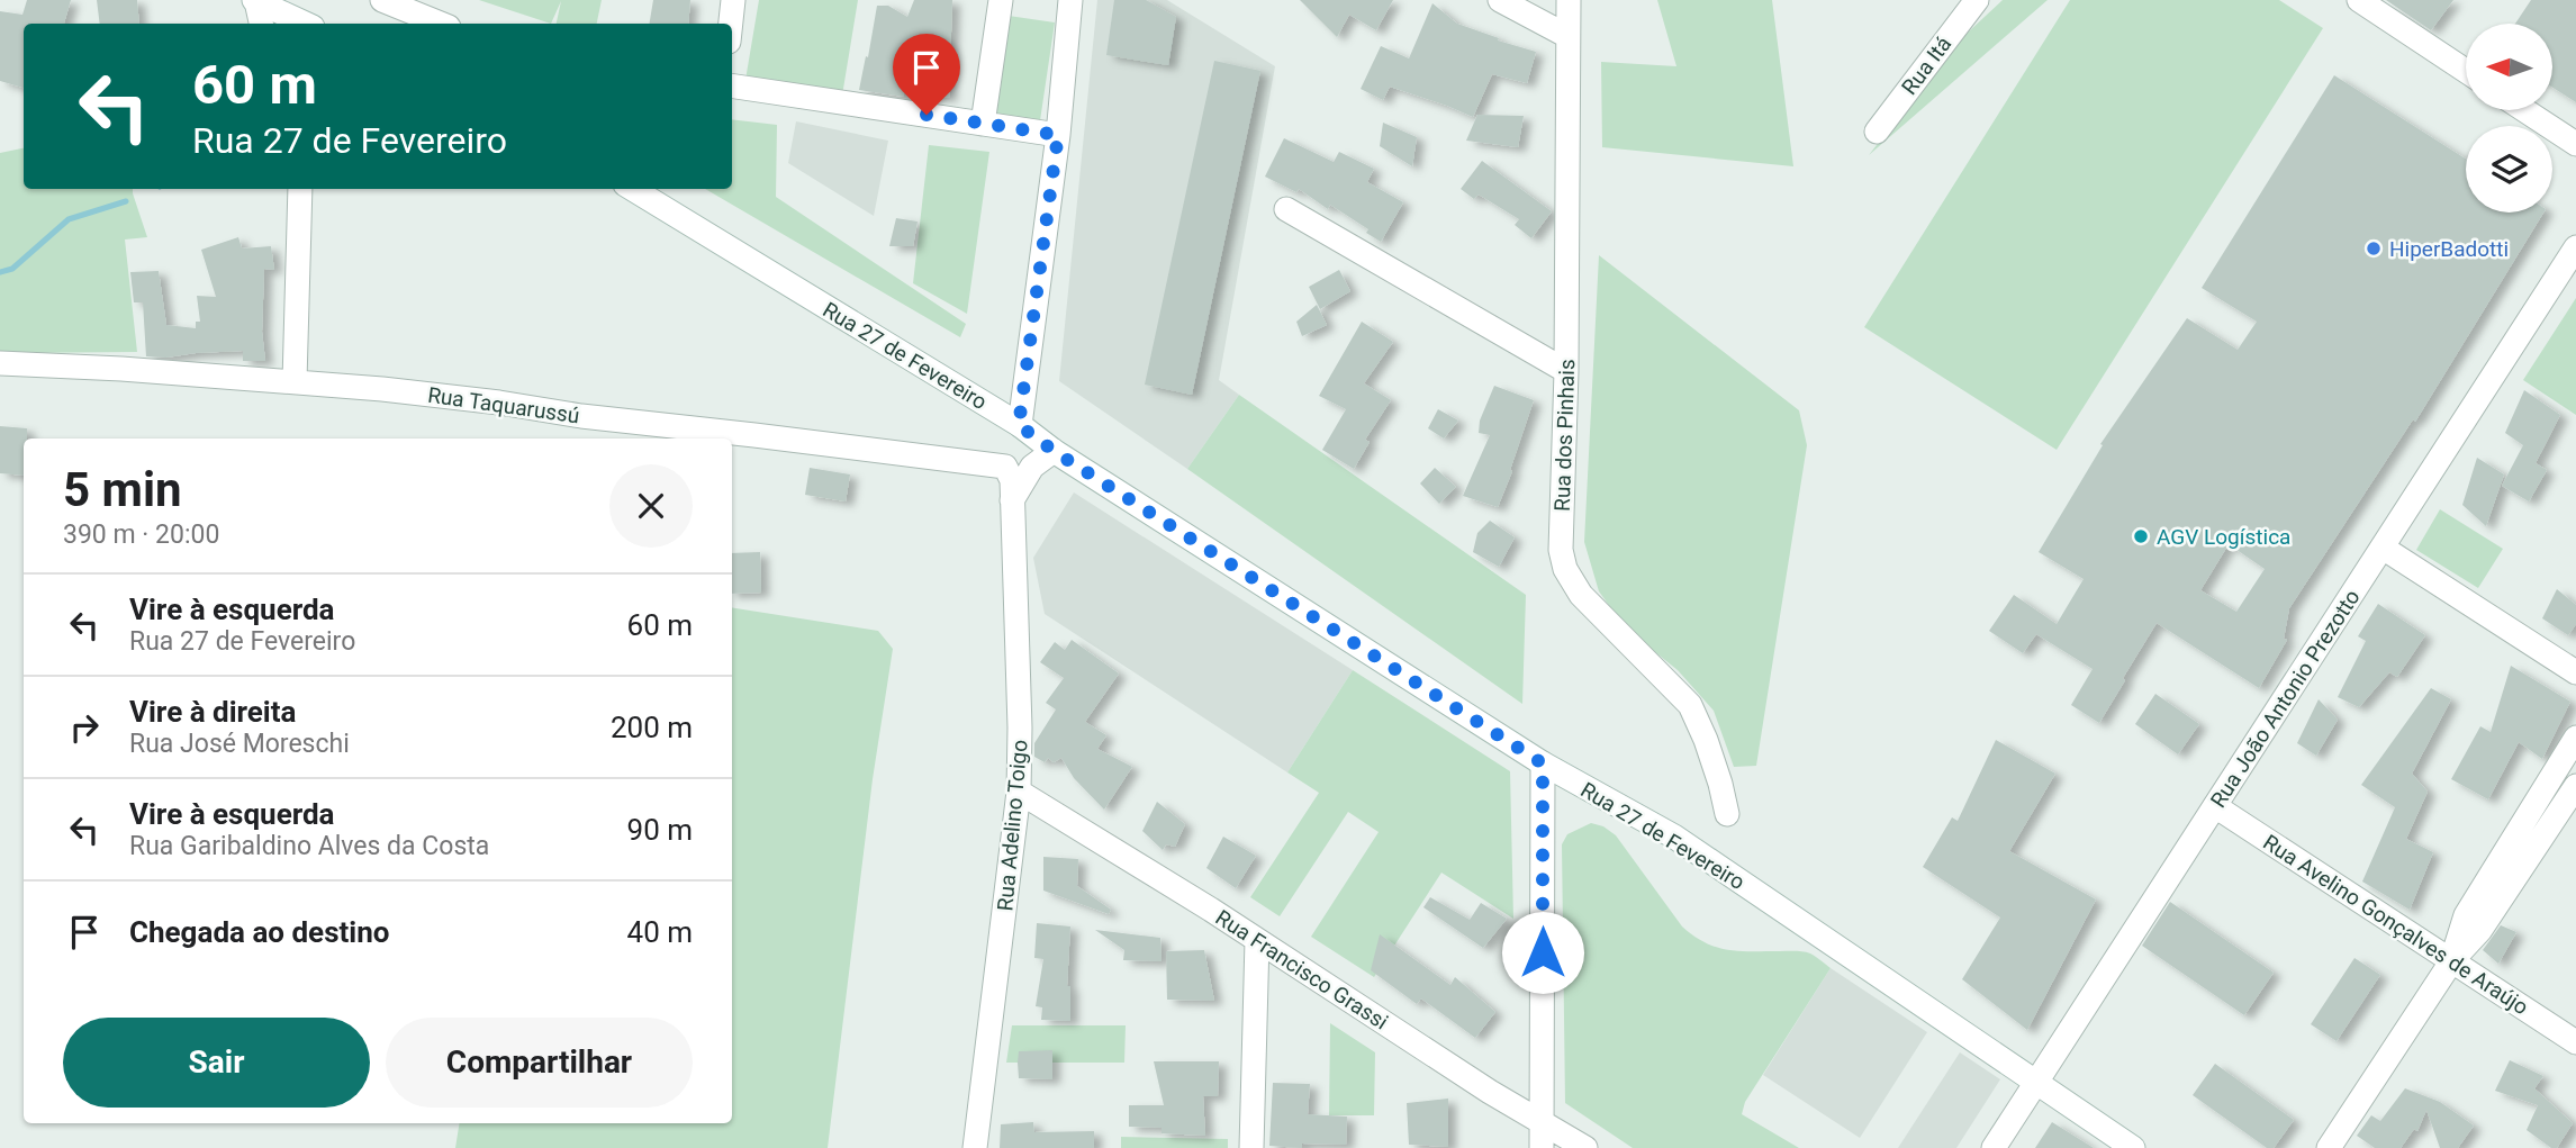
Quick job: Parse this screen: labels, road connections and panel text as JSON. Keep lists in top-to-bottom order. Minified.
{"streets":{"street":["Rua Itá","Rua 27 de Fevereiro","Rua Taquarussú","Rua dos Pinhais","Rua João Antonio Prezotto","Rua Adelino Toigo","Rua Avelino Gonçalves de Araújo","Rua Francisco Grassi"]},"crossings":[["Rua 27 de Fevereiro","Rua João Antonio Prezotto"],["Rua Taquarussú","Rua Adelino Toigo"],["Rua João Antonio Prezotto","Rua Avelino Gonçalves de Araújo"],["Rua Adelino Toigo","Rua Francisco Grassi"]],"places":["HiperBadotti","AGV Logística"],"north":"left","page":{"turn":["60 m","Rua 27 de Fevereiro"],"heading":["5 min","390 m · 20:00"],"list":[{"name":"Vire à esquerda","note":"Rua 27 de Fevereiro","value":"60 m"},{"name":"Vire à direita","note":"Rua José Moreschi","value":"200 m"},{"name":"Vire à esquerda","note":"Rua Garibaldino Alves da Costa","value":"90 m"},{"name":"Chegada ao destino","value":"40 m"}],"buttons":["Sair","Compartilhar"]}}
